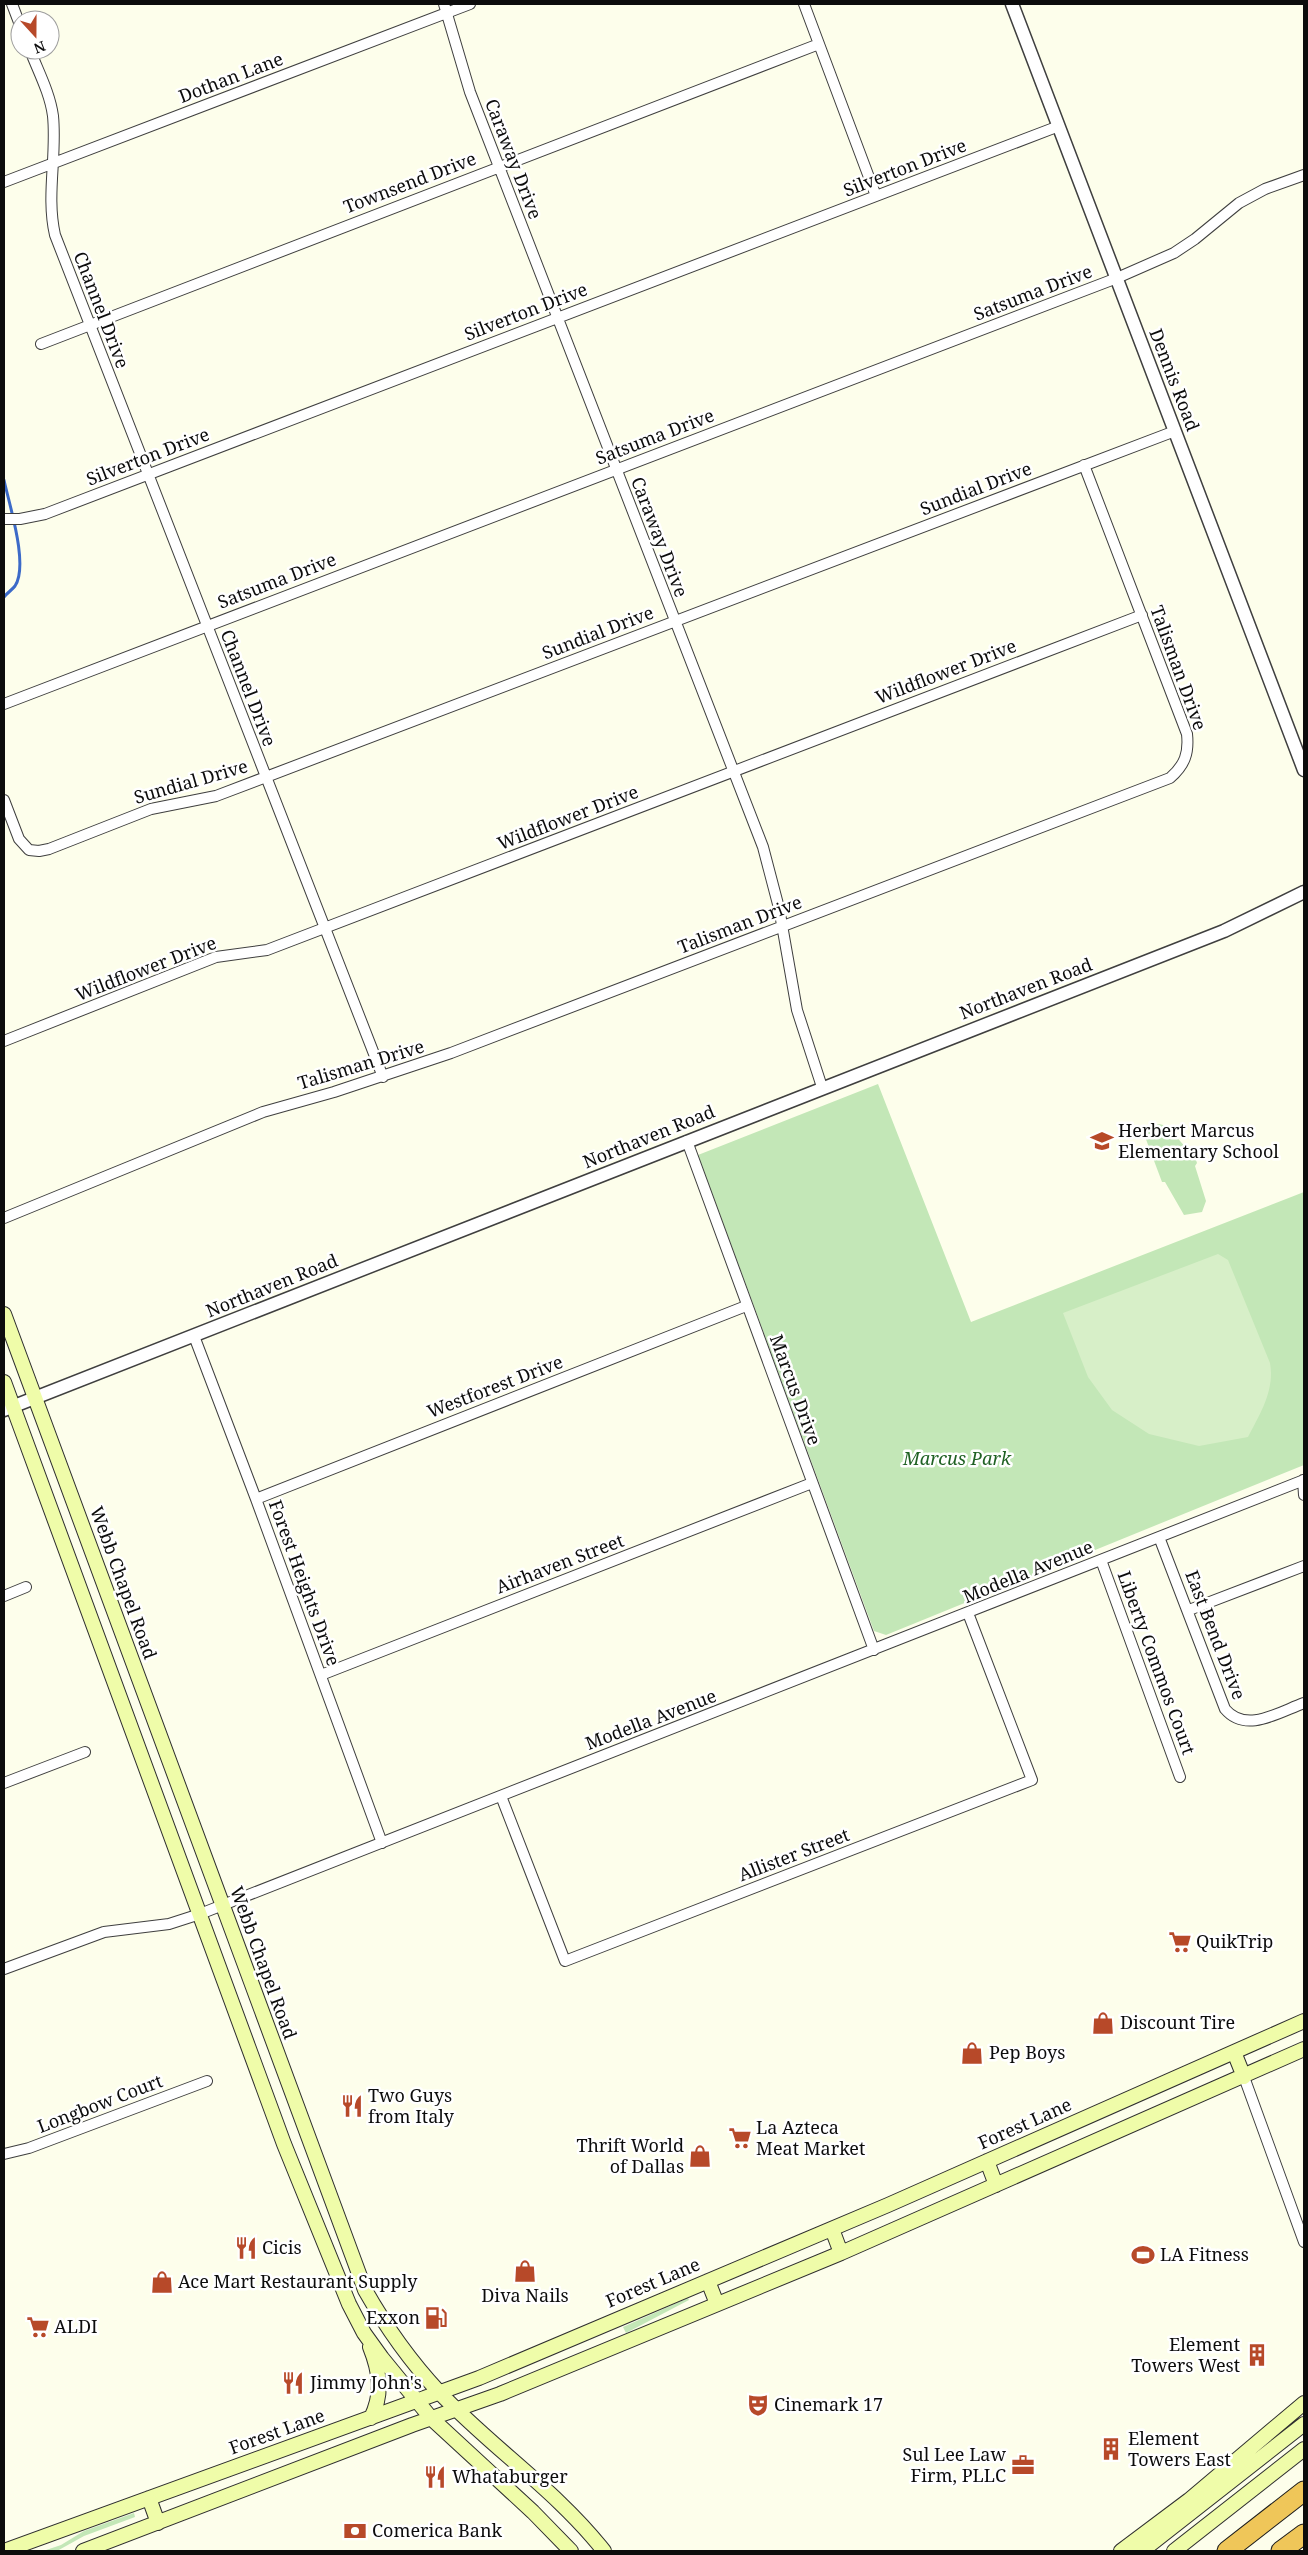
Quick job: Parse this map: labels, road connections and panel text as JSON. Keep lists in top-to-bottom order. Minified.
{"streets":{"main road":["Webb Chapel Road","Forest Lane"],"street":["Dothan Lane","Caraway Drive","Silverton Drive","Townsend Drive","Satsuma Drive","Channel Drive","Dennis Road","Sundial Drive","Talisman Drive","Wildflower Drive","Northaven Road","Westforest Drive","Marcus Drive","Airhaven Street","Modella Avenue","Forest Heights Drive","East Bend Drive","Liberty Commos Court","Allister Street","Longbow Court"]},"crossings":[["Dothan Lane","Caraway Drive"],["Dothan Lane","Channel Drive"],["Caraway Drive","Silverton Drive"],["Caraway Drive","Townsend Drive"],["Caraway Drive","Satsuma Drive"],["Caraway Drive","Sundial Drive"],["Caraway Drive","Talisman Drive"],["Caraway Drive","Wildflower Drive"],["Caraway Drive","Northaven Road"],["Silverton Drive","Channel Drive"],["Silverton Drive","Dennis Road"],["Townsend Drive","Channel Drive"],["Satsuma Drive","Channel Drive"],["Satsuma Drive","Dennis Road"],["Channel Drive","Sundial Drive"],["Channel Drive","Talisman Drive"],["Channel Drive","Wildflower Drive"],["Dennis Road","Sundial Drive"],["Sundial Drive","Talisman Drive"],["Talisman Drive","Wildflower Drive"],["Northaven Road","Marcus Drive"],["Northaven Road","Webb Chapel Road"],["Northaven Road","Forest Heights Drive"],["Westforest Drive","Marcus Drive"],["Westforest Drive","Forest Heights Drive"],["Marcus Drive","Airhaven Street"],["Marcus Drive","Modella Avenue"],["Airhaven Street","Forest Heights Drive"],["Modella Avenue","Webb Chapel Road"],["Modella Avenue","Forest Heights Drive"],["Modella Avenue","East Bend Drive"],["Modella Avenue","Liberty Commos Court"],["Modella Avenue","Allister Street"],["Webb Chapel Road","Forest Lane"]],"parks":["Marcus Park"],"places":{"school or university":["Herbert Marcus Elementary School"],"supermarket":["QuikTrip","La Azteca Meat Market","ALDI"],"shop":["Discount Tire","Pep Boys","Thrift World of Dallas","Diva Nails","Ace Mart Restaurant Supply"],"restaurant":["Two Guys from Italy","Cicis","Jimmy John's","Whataburger"],"sports":["LA Fitness"],"fuel station":["Exxon"],"building":["Element Towers West","Element Towers East"],"theatre":["Cinemark 17"],"office":["Sul Lee Law Firm, PLLC"],"bank":["Comerica Bank"]},"north":"bottom"}
